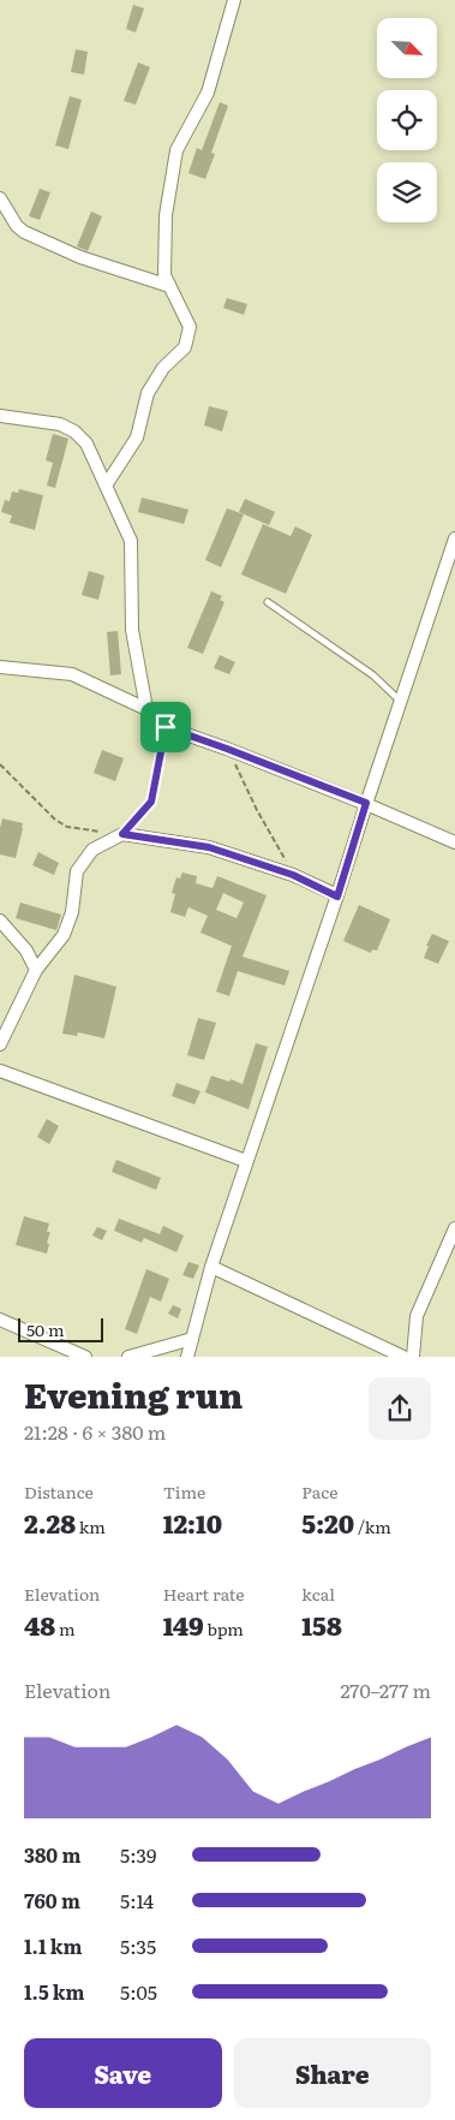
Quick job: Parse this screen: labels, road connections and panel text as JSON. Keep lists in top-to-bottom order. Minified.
{"scale_bar":"50 m","north":"bottom right","page":{"scale":"50 m","heading":["Evening run","21:28 · 6 × 380 m"],"stats":[["Distance","2.28 km"],["Time","12:10"],["Pace","5:20 /km"],["Elevation","48 m"],["Heart rate","149 bpm"],["kcal","158"]],"chart":["Elevation","270–277 m"],"list":[{"name":"380 m","note":"5:39"},{"name":"760 m","note":"5:14"},{"name":"1.1 km","note":"5:35"},{"name":"1.5 km","note":"5:05"}],"buttons":["Save","Share"]}}
